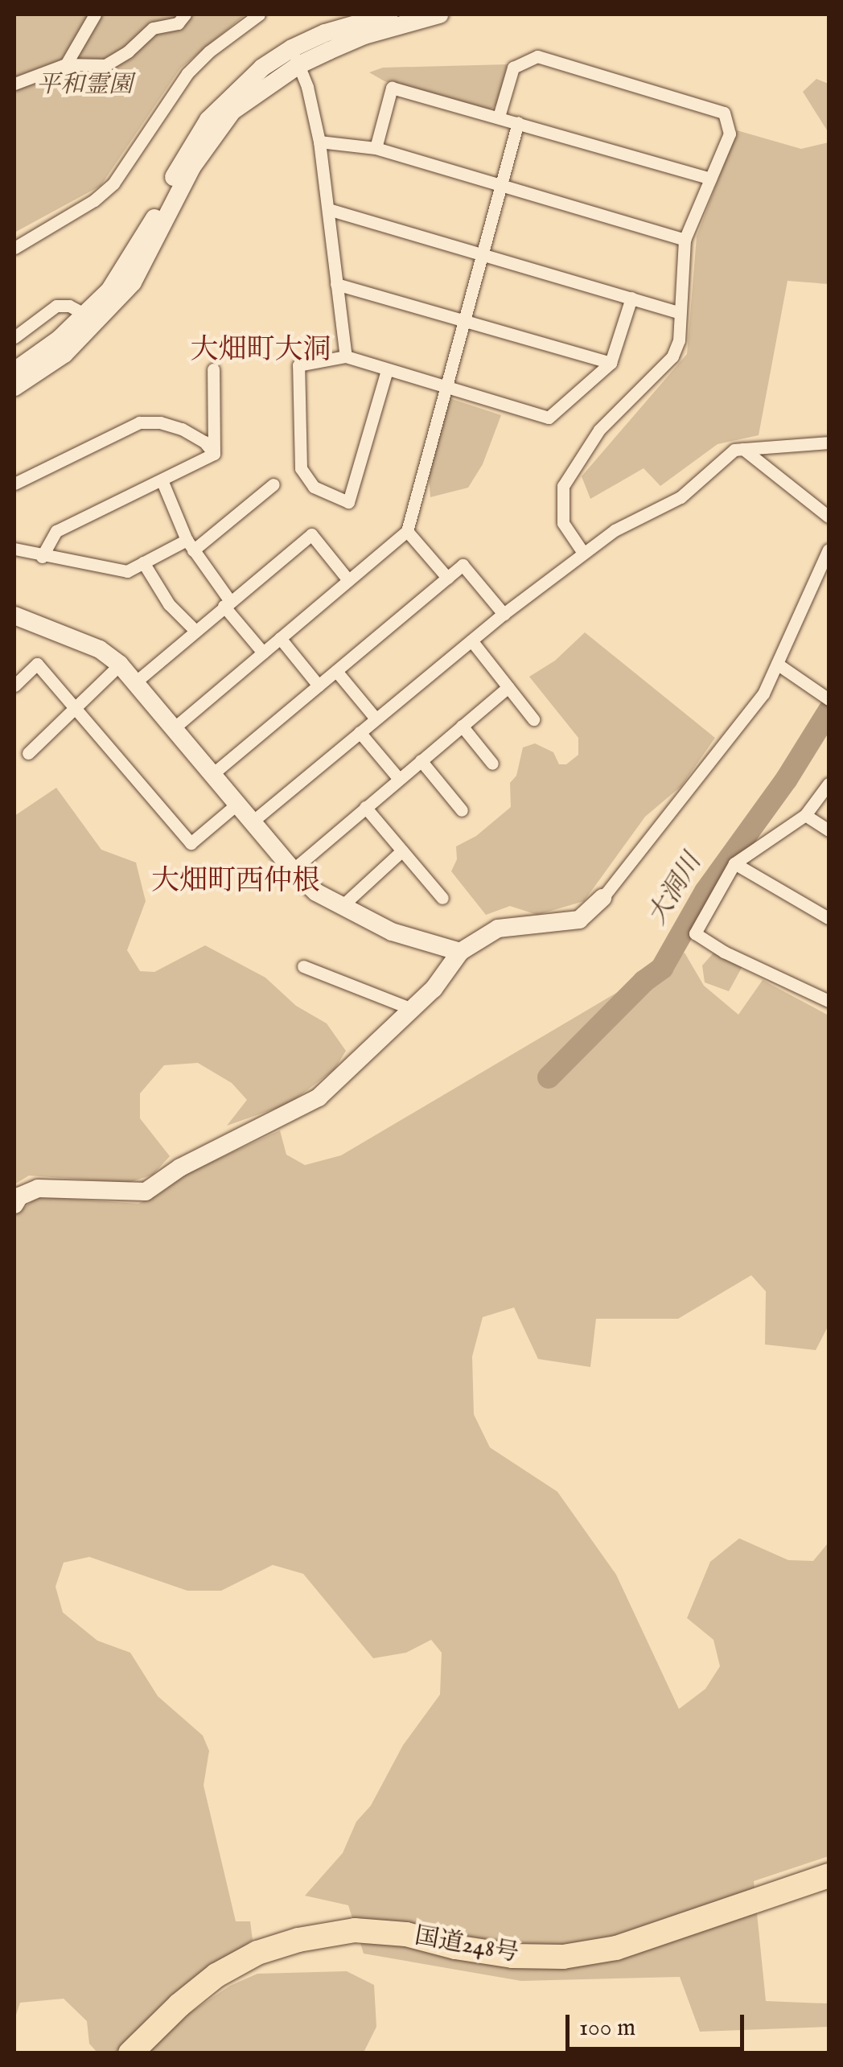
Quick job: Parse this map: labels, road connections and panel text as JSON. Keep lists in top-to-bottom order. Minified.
{"streets":{"highway":["国道248号"]},"districts":["大畑町大洞","大畑町西仲根"],"water":["大洞川"],"parks":["平和霊園"],"scale_bar":"100 m"}
